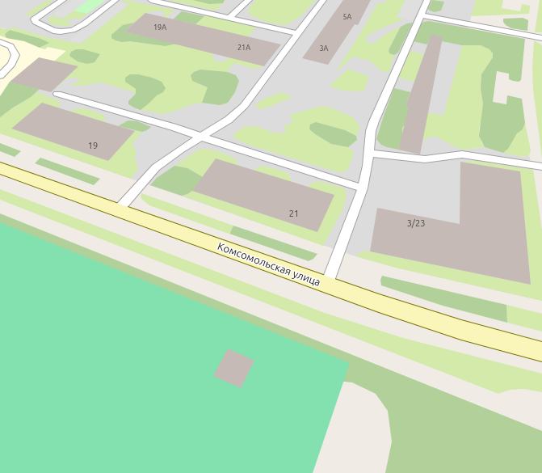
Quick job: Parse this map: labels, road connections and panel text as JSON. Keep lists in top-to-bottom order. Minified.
{"streets":{"street":["Комсомольская улица"]},"house_numbers":["5А","19А","21А","3А","19","21","3/23"]}
